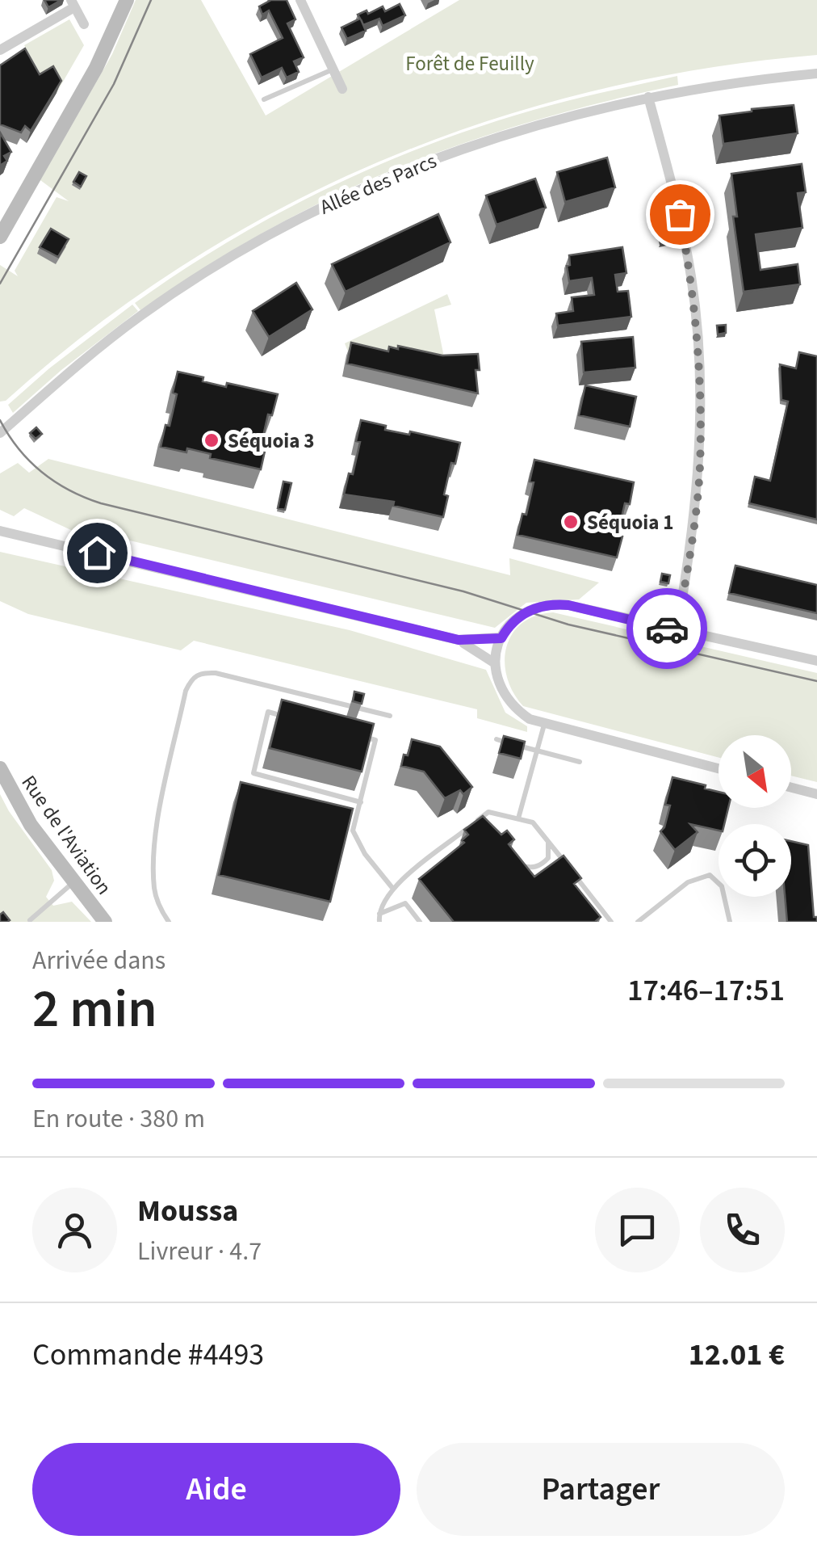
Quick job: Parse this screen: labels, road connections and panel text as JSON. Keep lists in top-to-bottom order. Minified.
{"streets":{"street":["Allée des Parcs","Rue de l'Aviation"]},"parks":["Forêt de Feuilly"],"places":["Séquoia 3","Séquoia 1"],"north":"bottom right","page":{"heading":["2 min","Arrivée dans","17:46–17:51"],"panel":["Moussa","Livreur · 4.7","Commande #4493","12.01 €"],"bar":"En route · 380 m","buttons":["Aide","Partager"]}}
